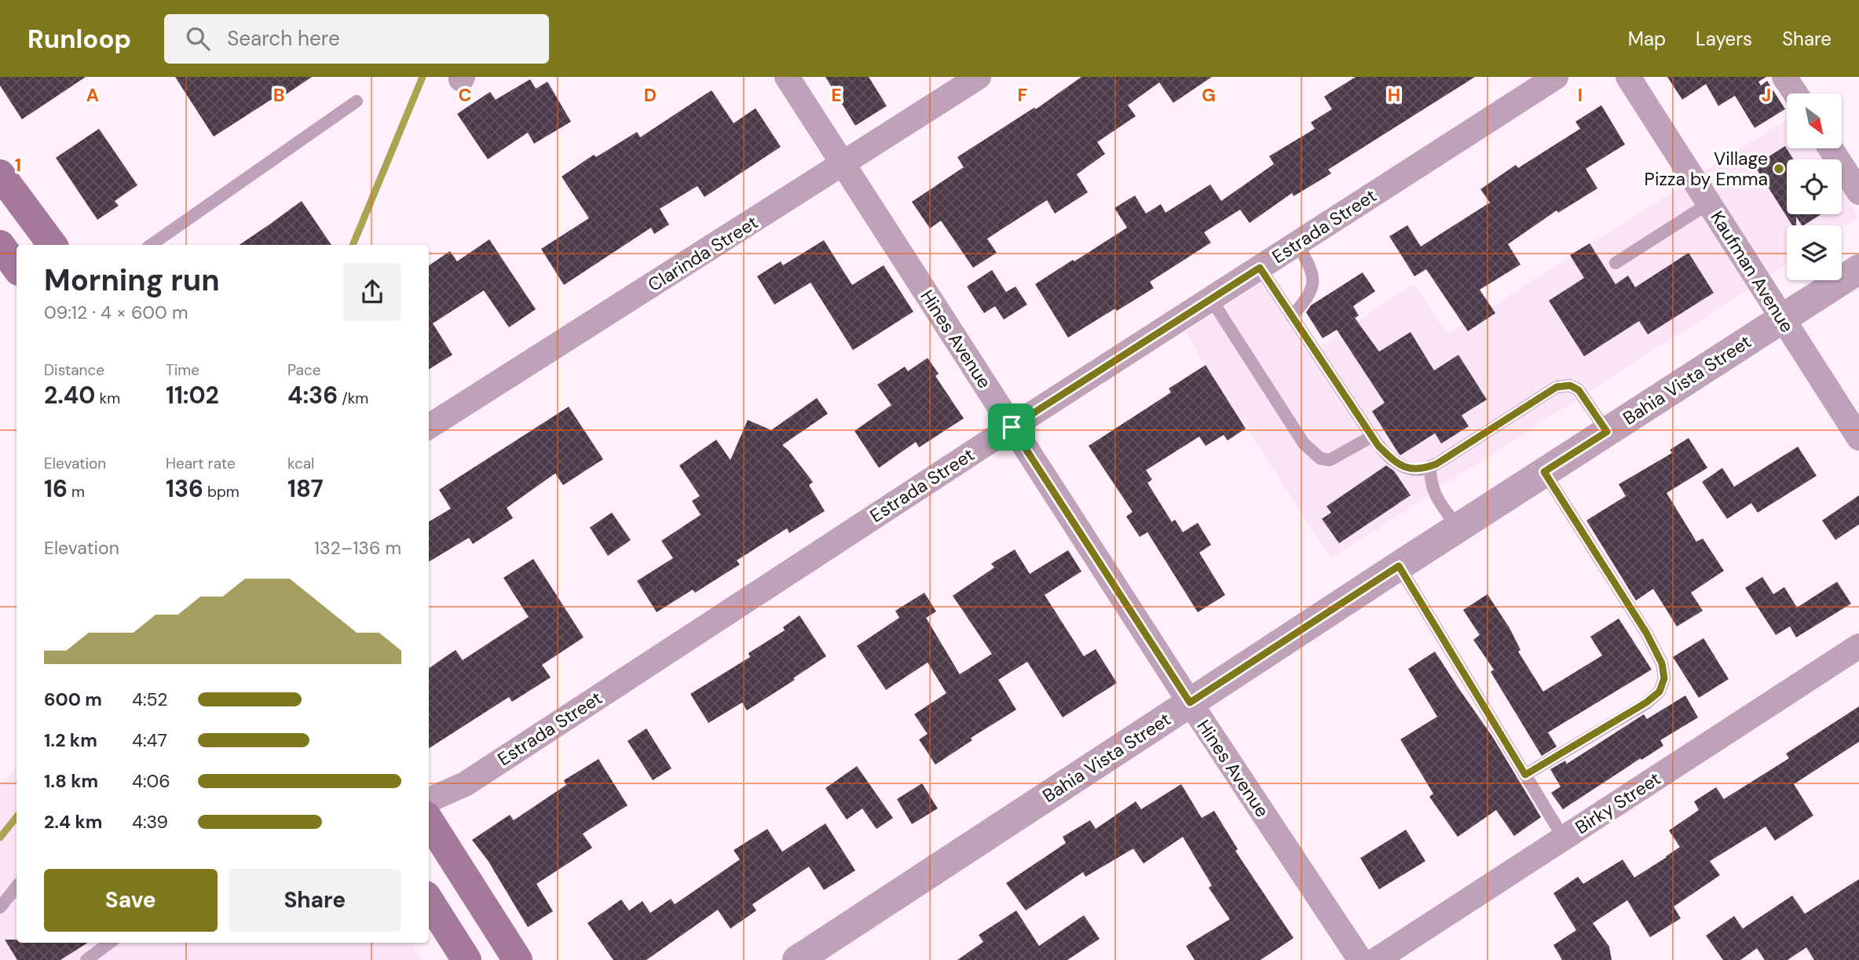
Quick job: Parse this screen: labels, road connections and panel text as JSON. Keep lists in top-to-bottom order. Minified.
{"streets":{"street":["Estrada Street","Clarinda Street","Kaufman Avenue","Hines Avenue","Bahia Vista Street","Birky Street"]},"crossings":[["Estrada Street","Hines Avenue"],["Clarinda Street","Hines Avenue"],["Kaufman Avenue","Bahia Vista Street"],["Hines Avenue","Bahia Vista Street"]],"places":["Village Pizza by Emma"],"north":"bottom right","page":{"header":"Runloop","search":"Search here","nav":["Map","Layers","Share"],"heading":["Morning run","09:12 · 4 × 600 m"],"stats":[["Distance","2.40 km"],["Time","11:02"],["Pace","4:36 /km"],["Elevation","16 m"],["Heart rate","136 bpm"],["kcal","187"]],"chart":["Elevation","132–136 m"],"list":[{"name":"600 m","note":"4:52"},{"name":"1.2 km","note":"4:47"},{"name":"1.8 km","note":"4:06"},{"name":"2.4 km","note":"4:39"}],"buttons":["Save","Share"]},"grid":{"columns":["A","B","C","D","E","F","G","H","I","J"],"rows":["1"]}}
